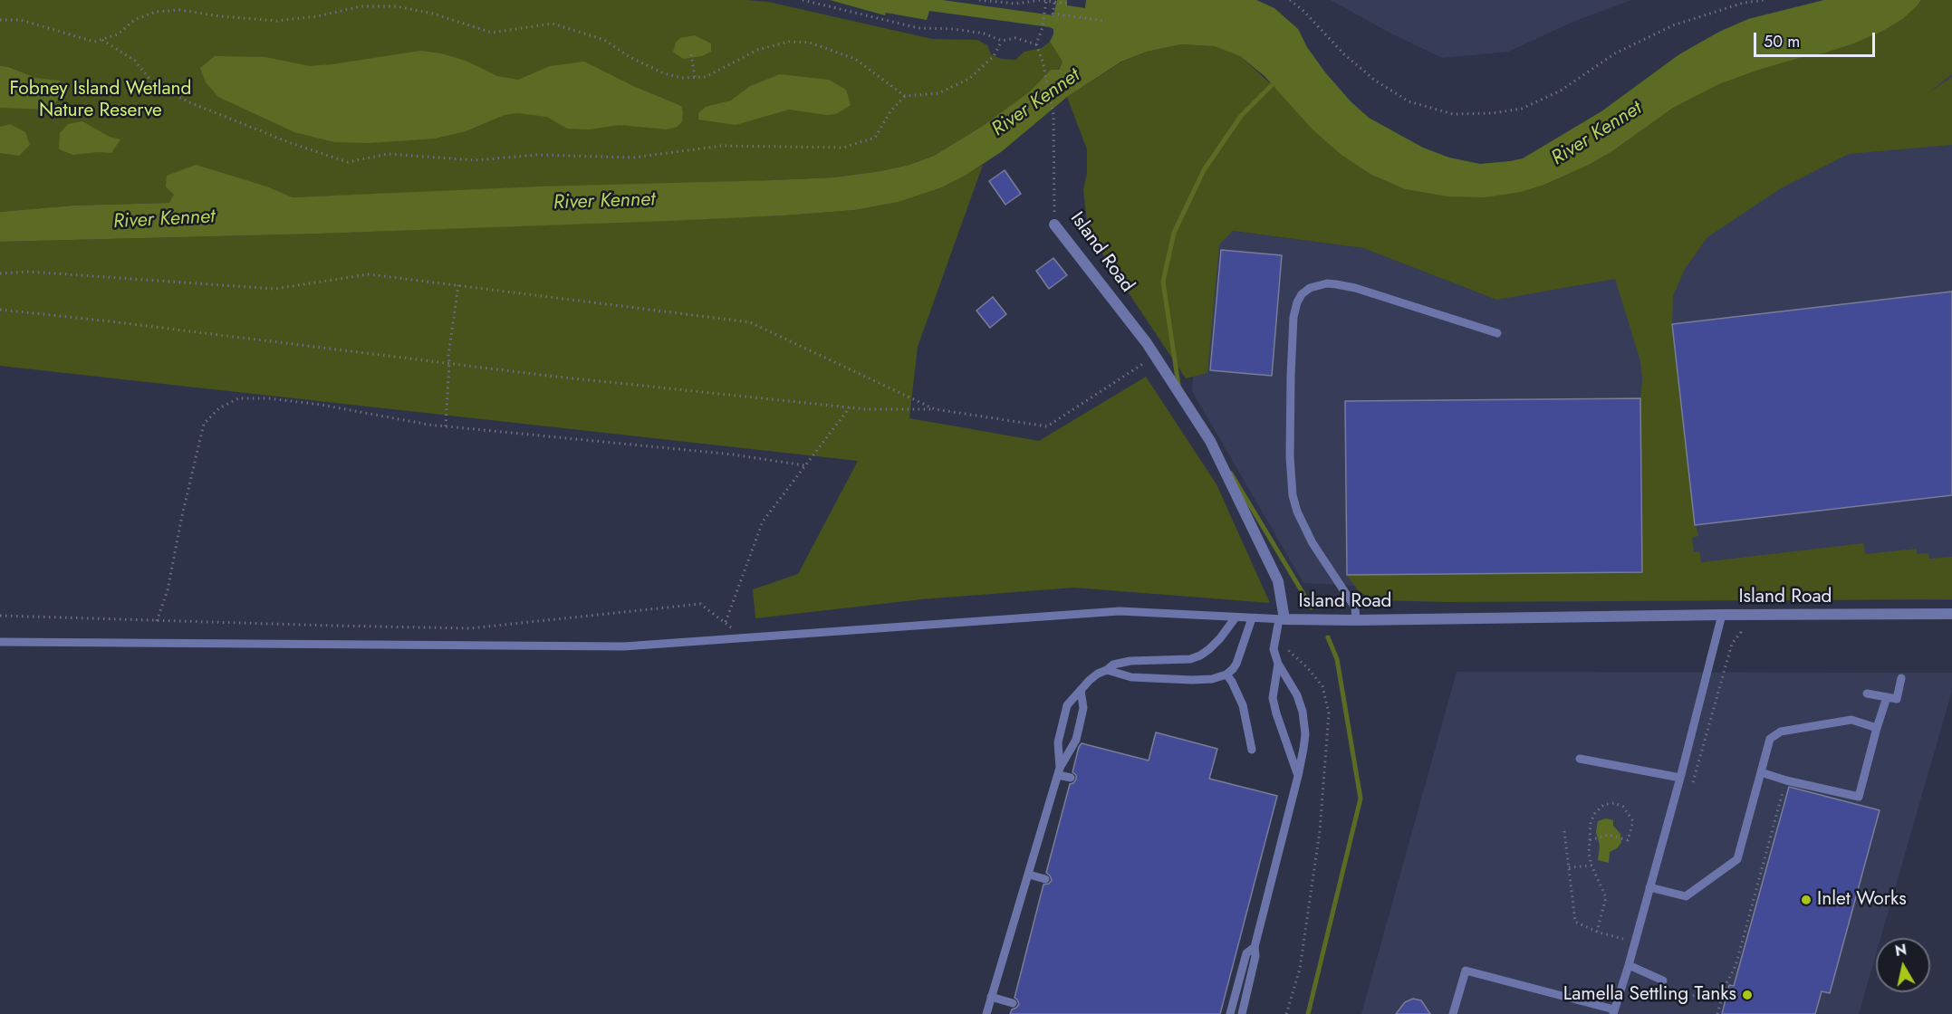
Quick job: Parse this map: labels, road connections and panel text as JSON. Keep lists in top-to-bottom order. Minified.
{"streets":{"street":["Island Road"]},"water":["River Kennet"],"parks":["Fobney Island Wetland Nature Reserve"],"places":["Inlet Works","Lamella Settling Tanks"],"scale_bar":"50 m","north":"top"}
